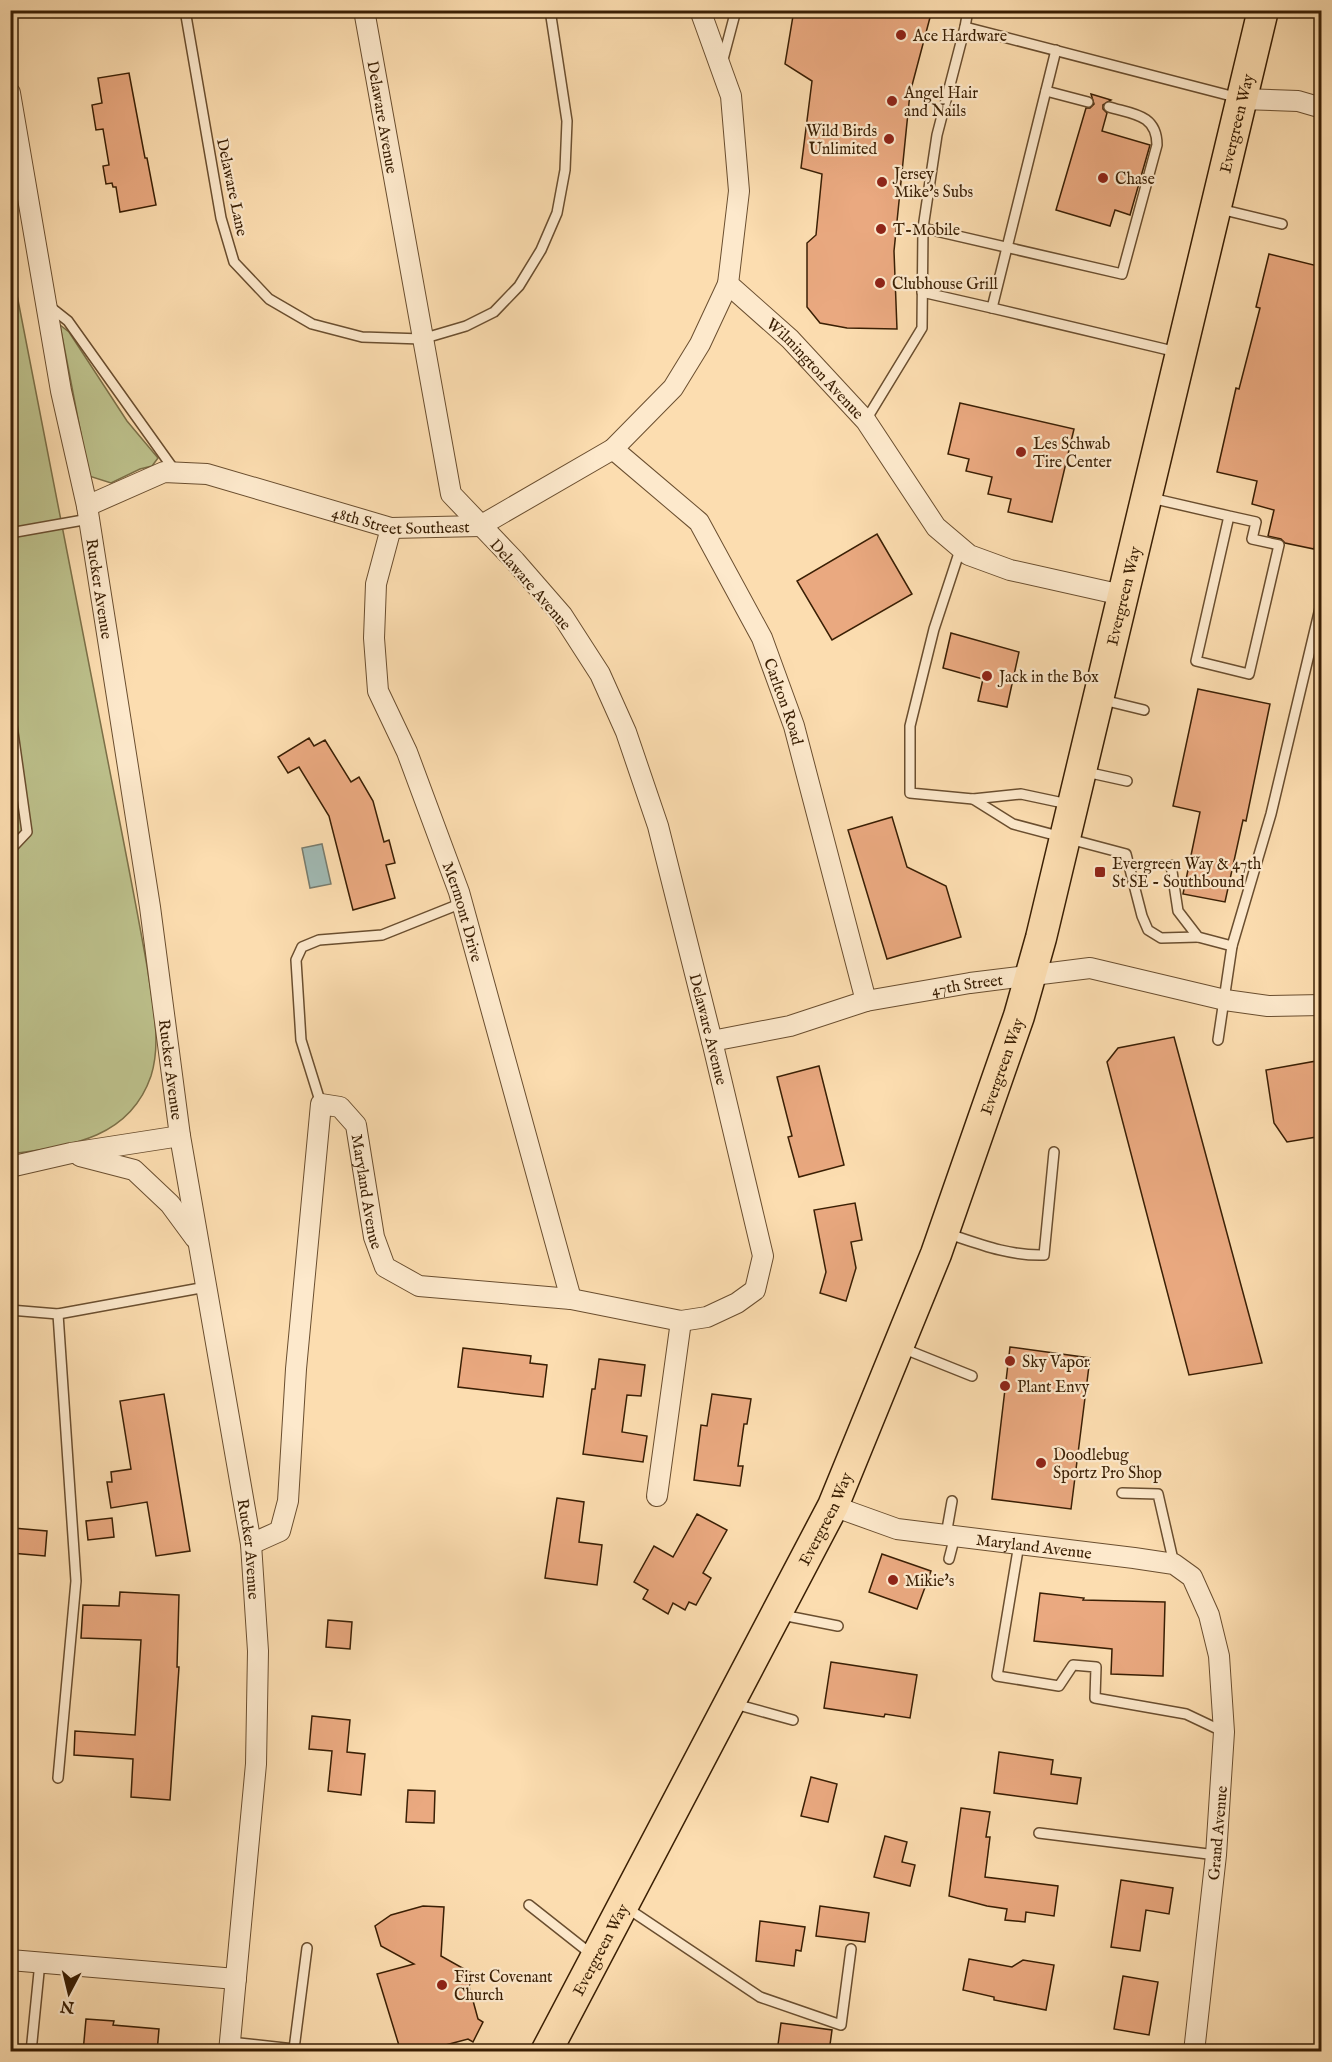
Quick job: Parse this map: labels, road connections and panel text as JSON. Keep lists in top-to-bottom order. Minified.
{"streets":{"main road":["Evergreen Way"],"street":["Delaware Avenue","Wilmington Avenue","48th Street Southeast","Rucker Avenue","Carlton Road","Mermont Drive","47th Street","Maryland Avenue","Grand Avenue"],"lane":["Delaware Lane"]},"crossings":[["Delaware Avenue","Delaware Lane"],["Delaware Avenue","48th Street Southeast"],["Delaware Avenue","47th Street"],["Delaware Avenue","Maryland Avenue"],["Evergreen Way","Wilmington Avenue"],["Evergreen Way","47th Street"],["Evergreen Way","Maryland Avenue"],["Wilmington Avenue","48th Street Southeast"],["48th Street Southeast","Rucker Avenue"],["48th Street Southeast","Carlton Road"],["48th Street Southeast","Mermont Drive"],["Carlton Road","47th Street"],["Mermont Drive","Maryland Avenue"],["Maryland Avenue","Grand Avenue"]],"places":{"other":["Ace Hardware","Angel Hair and Nails","Wild Birds Unlimited","Chase","Jersey Mike's Subs","T-Mobile","Clubhouse Grill","Les Schwab Tire Center","Jack in the Box","Sky Vapor","Plant Envy","Doodlebug Sportz Pro Shop","Mikie's","First Covenant Church"],"transit":["Evergreen Way & 47th St SE - Southbound"]},"north":"bottom"}
